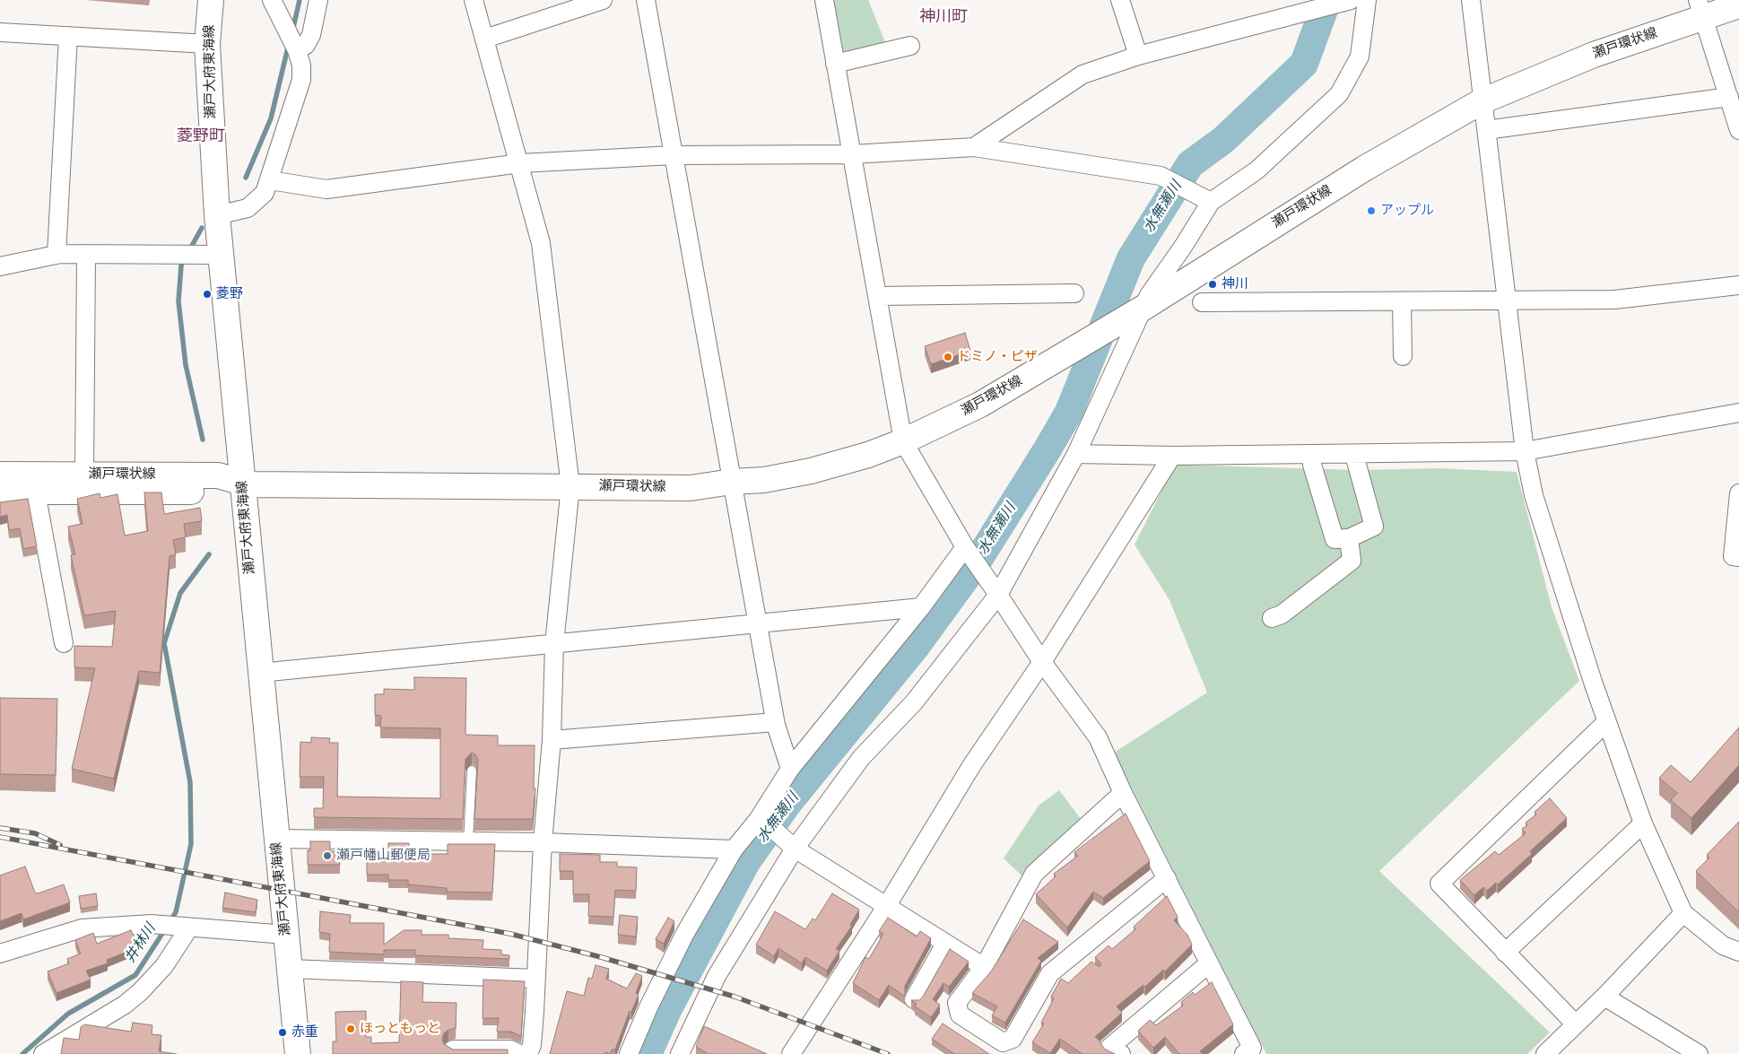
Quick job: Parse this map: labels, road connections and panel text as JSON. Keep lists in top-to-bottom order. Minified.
{"streets":{"main road":["瀬戸環状線","瀬戸大府東海線"]},"crossings":[["瀬戸環状線","瀬戸大府東海線"]],"districts":["神川町","菱野町"],"water":["水無瀬川","井林川"],"places":["アップル","神川","菱野","ドミノ・ピザ","瀬戸幡山郵便局","ほっともっと","赤重"]}
